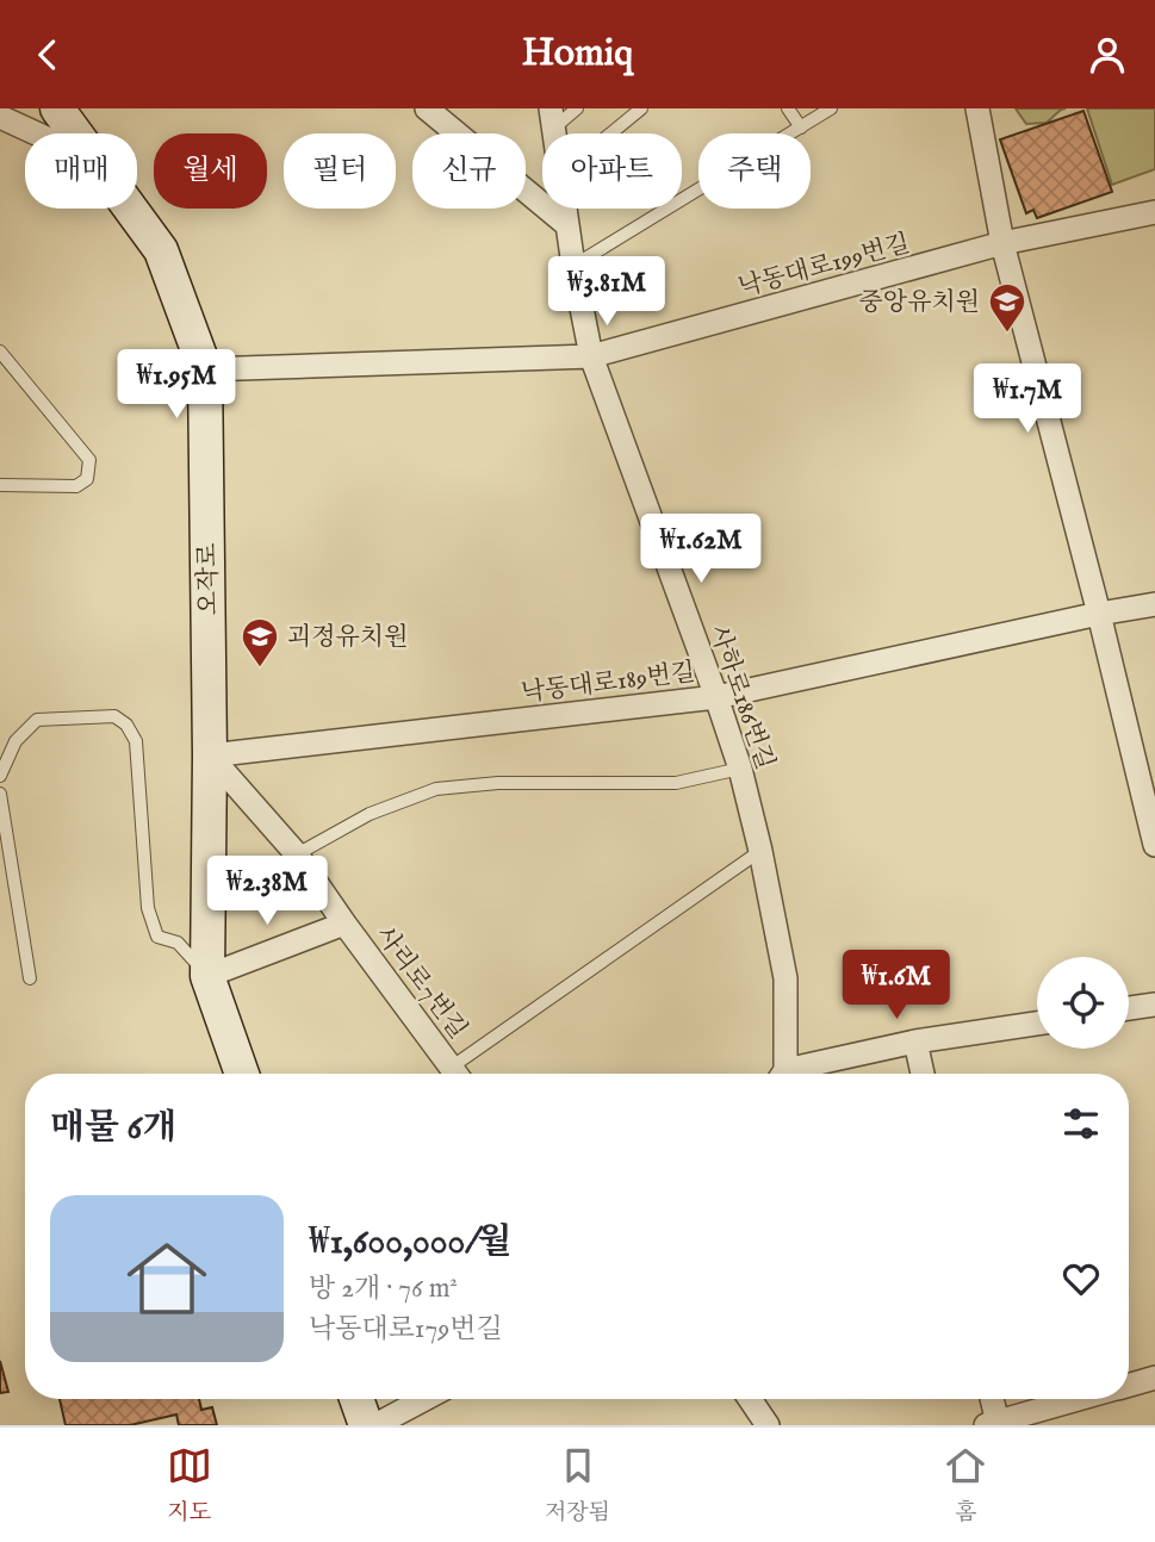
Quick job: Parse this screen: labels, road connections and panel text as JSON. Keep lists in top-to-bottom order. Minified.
{"streets":{"street":["낙동대로199번길","오작로","낙동대로189번길","사하로186번길","사리로7번길"]},"crossings":[["낙동대로199번길","오작로"],["낙동대로199번길","사하로186번길"],["오작로","낙동대로189번길"],["오작로","사리로7번길"],["낙동대로189번길","사하로186번길"],["낙동대로189번길","사리로7번길"]],"places":{"school or university":["중앙유치원","괴정유치원"]},"page":{"header":"Homiq","chip":["매매","월세","필터","신규","아파트","주택"],"price":["₩3.81M","₩1.95M","₩1.7M","₩1.62M","₩2.38M","₩1.6M"],"heading":"매물 6개","list":[{"name":"₩1,600,000/월","note":"방 2개 · 76 m² · 낙동대로179번길"}],"tabs":["지도","저장됨","홈"]}}
